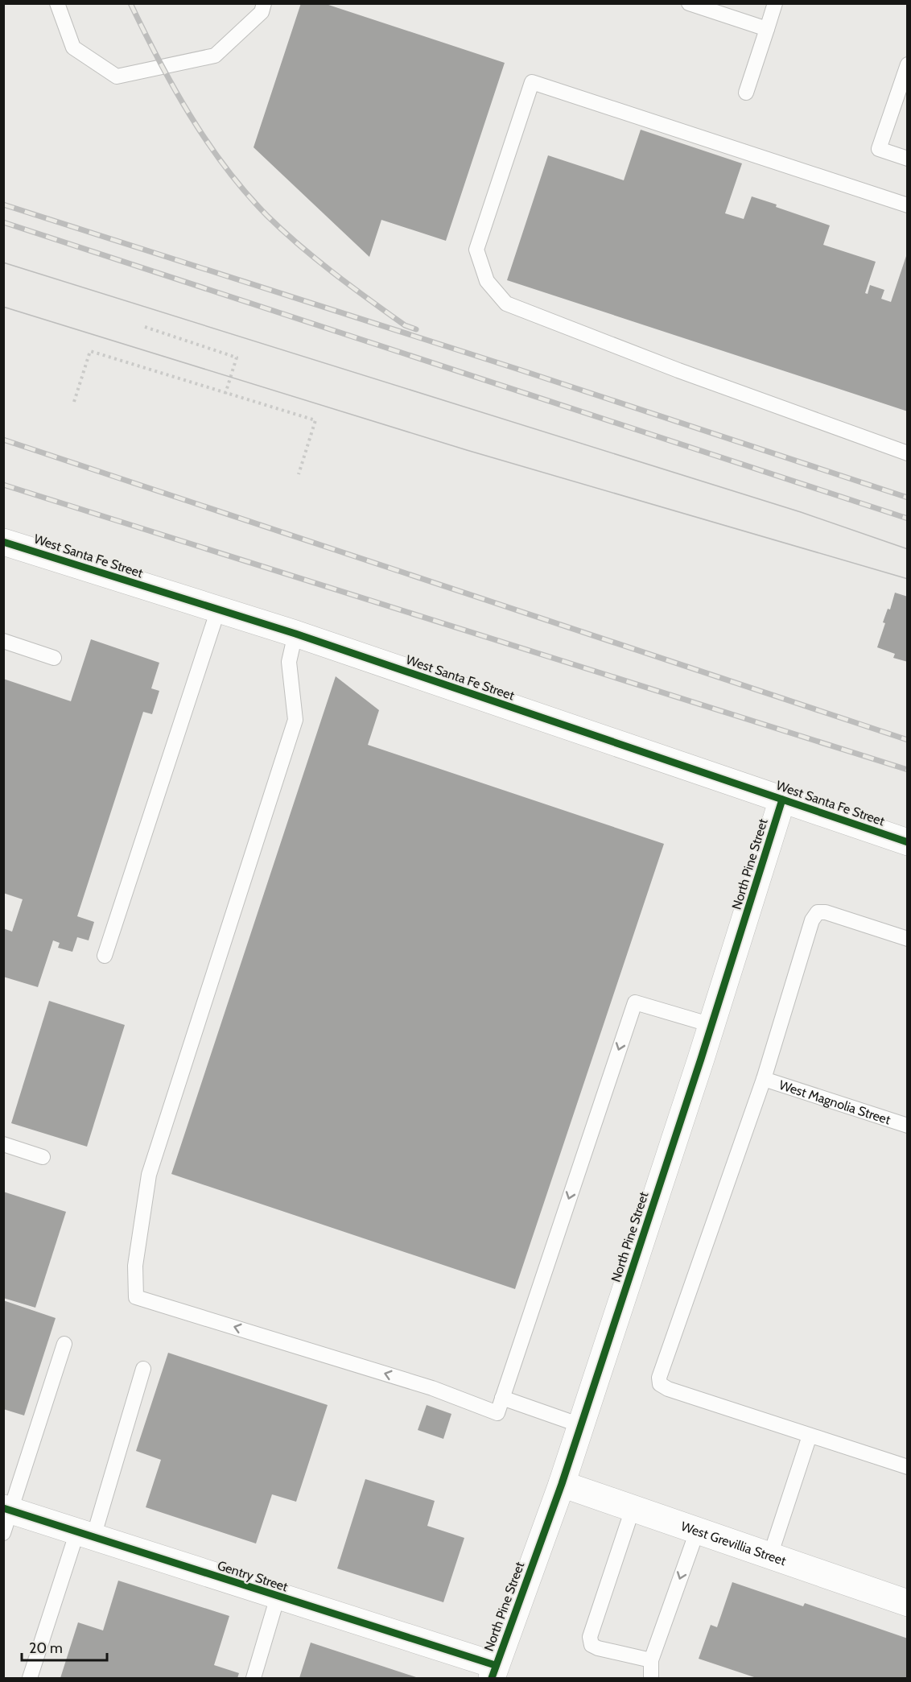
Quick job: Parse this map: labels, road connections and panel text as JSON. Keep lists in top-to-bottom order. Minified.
{"streets":{"street":["West Santa Fe Street","North Pine Street","West Grevillia Street","Gentry Street"],"lane":["West Magnolia Street"]},"crossings":[["West Santa Fe Street","North Pine Street"],["North Pine Street","West Grevillia Street"],["North Pine Street","Gentry Street"]],"scale_bar":"20 m"}
